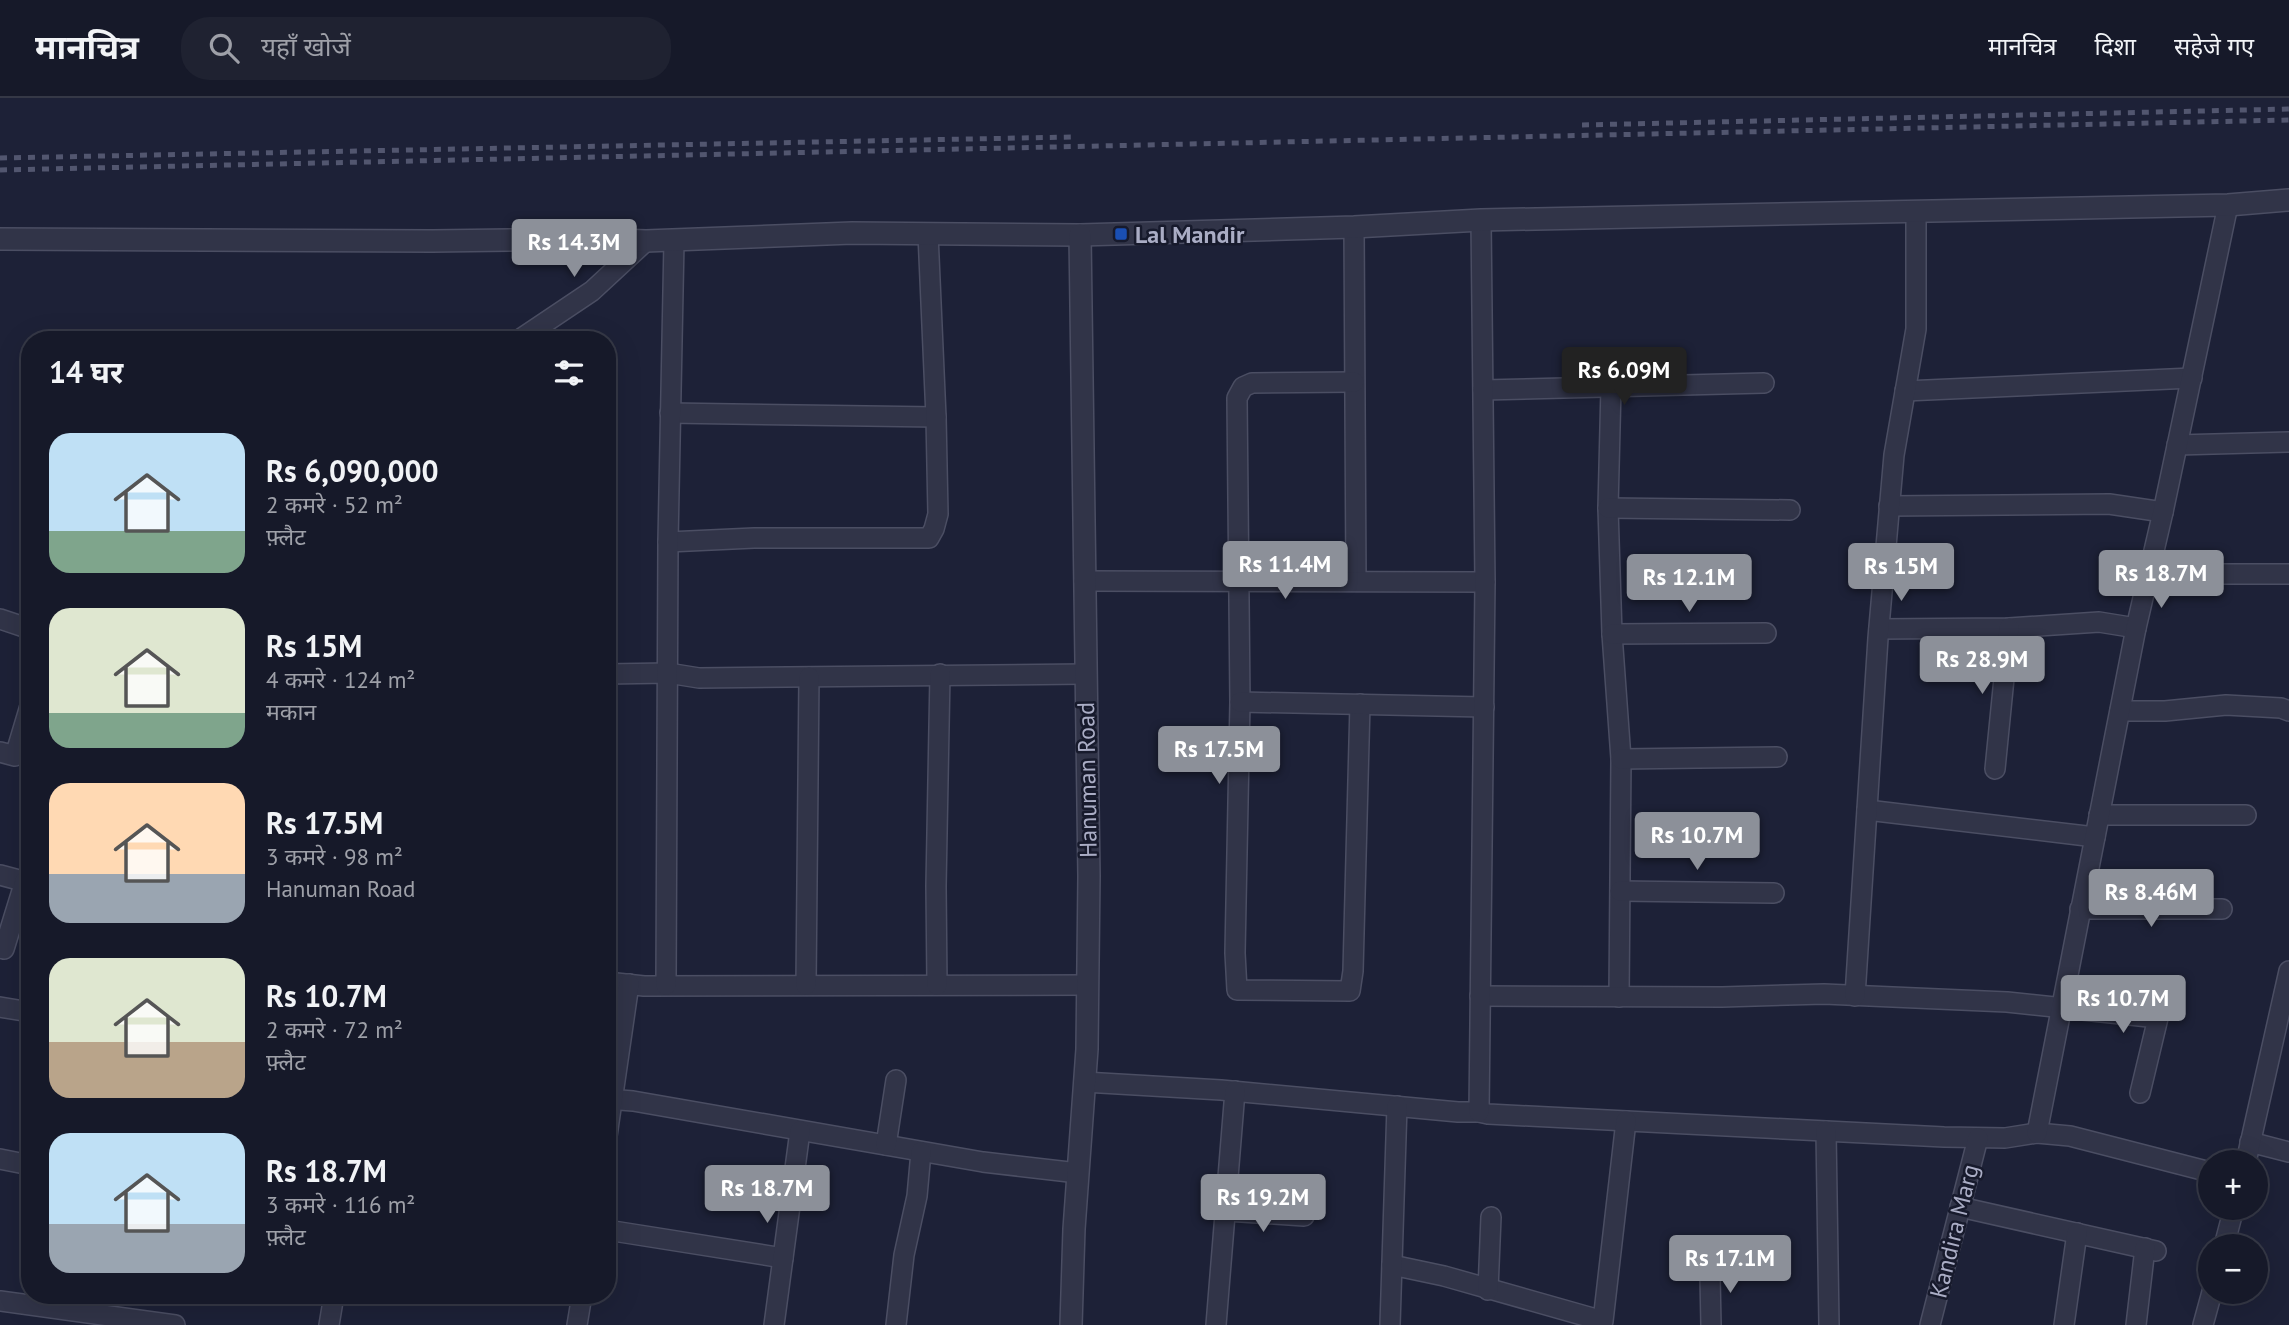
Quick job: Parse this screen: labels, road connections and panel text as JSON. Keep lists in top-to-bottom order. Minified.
{"streets":{"street":["Hanuman Road","Kandira Marg"]},"places":{"transit":["Lal Mandir"]},"page":{"header":"मानचित्र","search":"यहाँ खोजें","nav":["मानचित्र","दिशा","सहेजे गए"],"price":["Rs 14.3M","Rs 6.09M","Rs 11.4M","Rs 15M","Rs 18.7M","Rs 12.1M","Rs 28.9M","Rs 17.5M","Rs 10.7M","Rs 8.46M","Rs 10.7M","Rs 18.7M","Rs 19.2M","Rs 17.1M"],"heading":"14 घर","list":[{"name":"Rs 6,090,000","note":"2 कमरे · 52 m² · फ़्लैट"},{"name":"Rs 15M","note":"4 कमरे · 124 m² · मकान"},{"name":"Rs 17.5M","note":"3 कमरे · 98 m² · Hanuman Road"},{"name":"Rs 10.7M","note":"2 कमरे · 72 m² · फ़्लैट"},{"name":"Rs 18.7M","note":"3 कमरे · 116 m² · फ़्लैट"}],"map_buttons":["+","−"]}}
